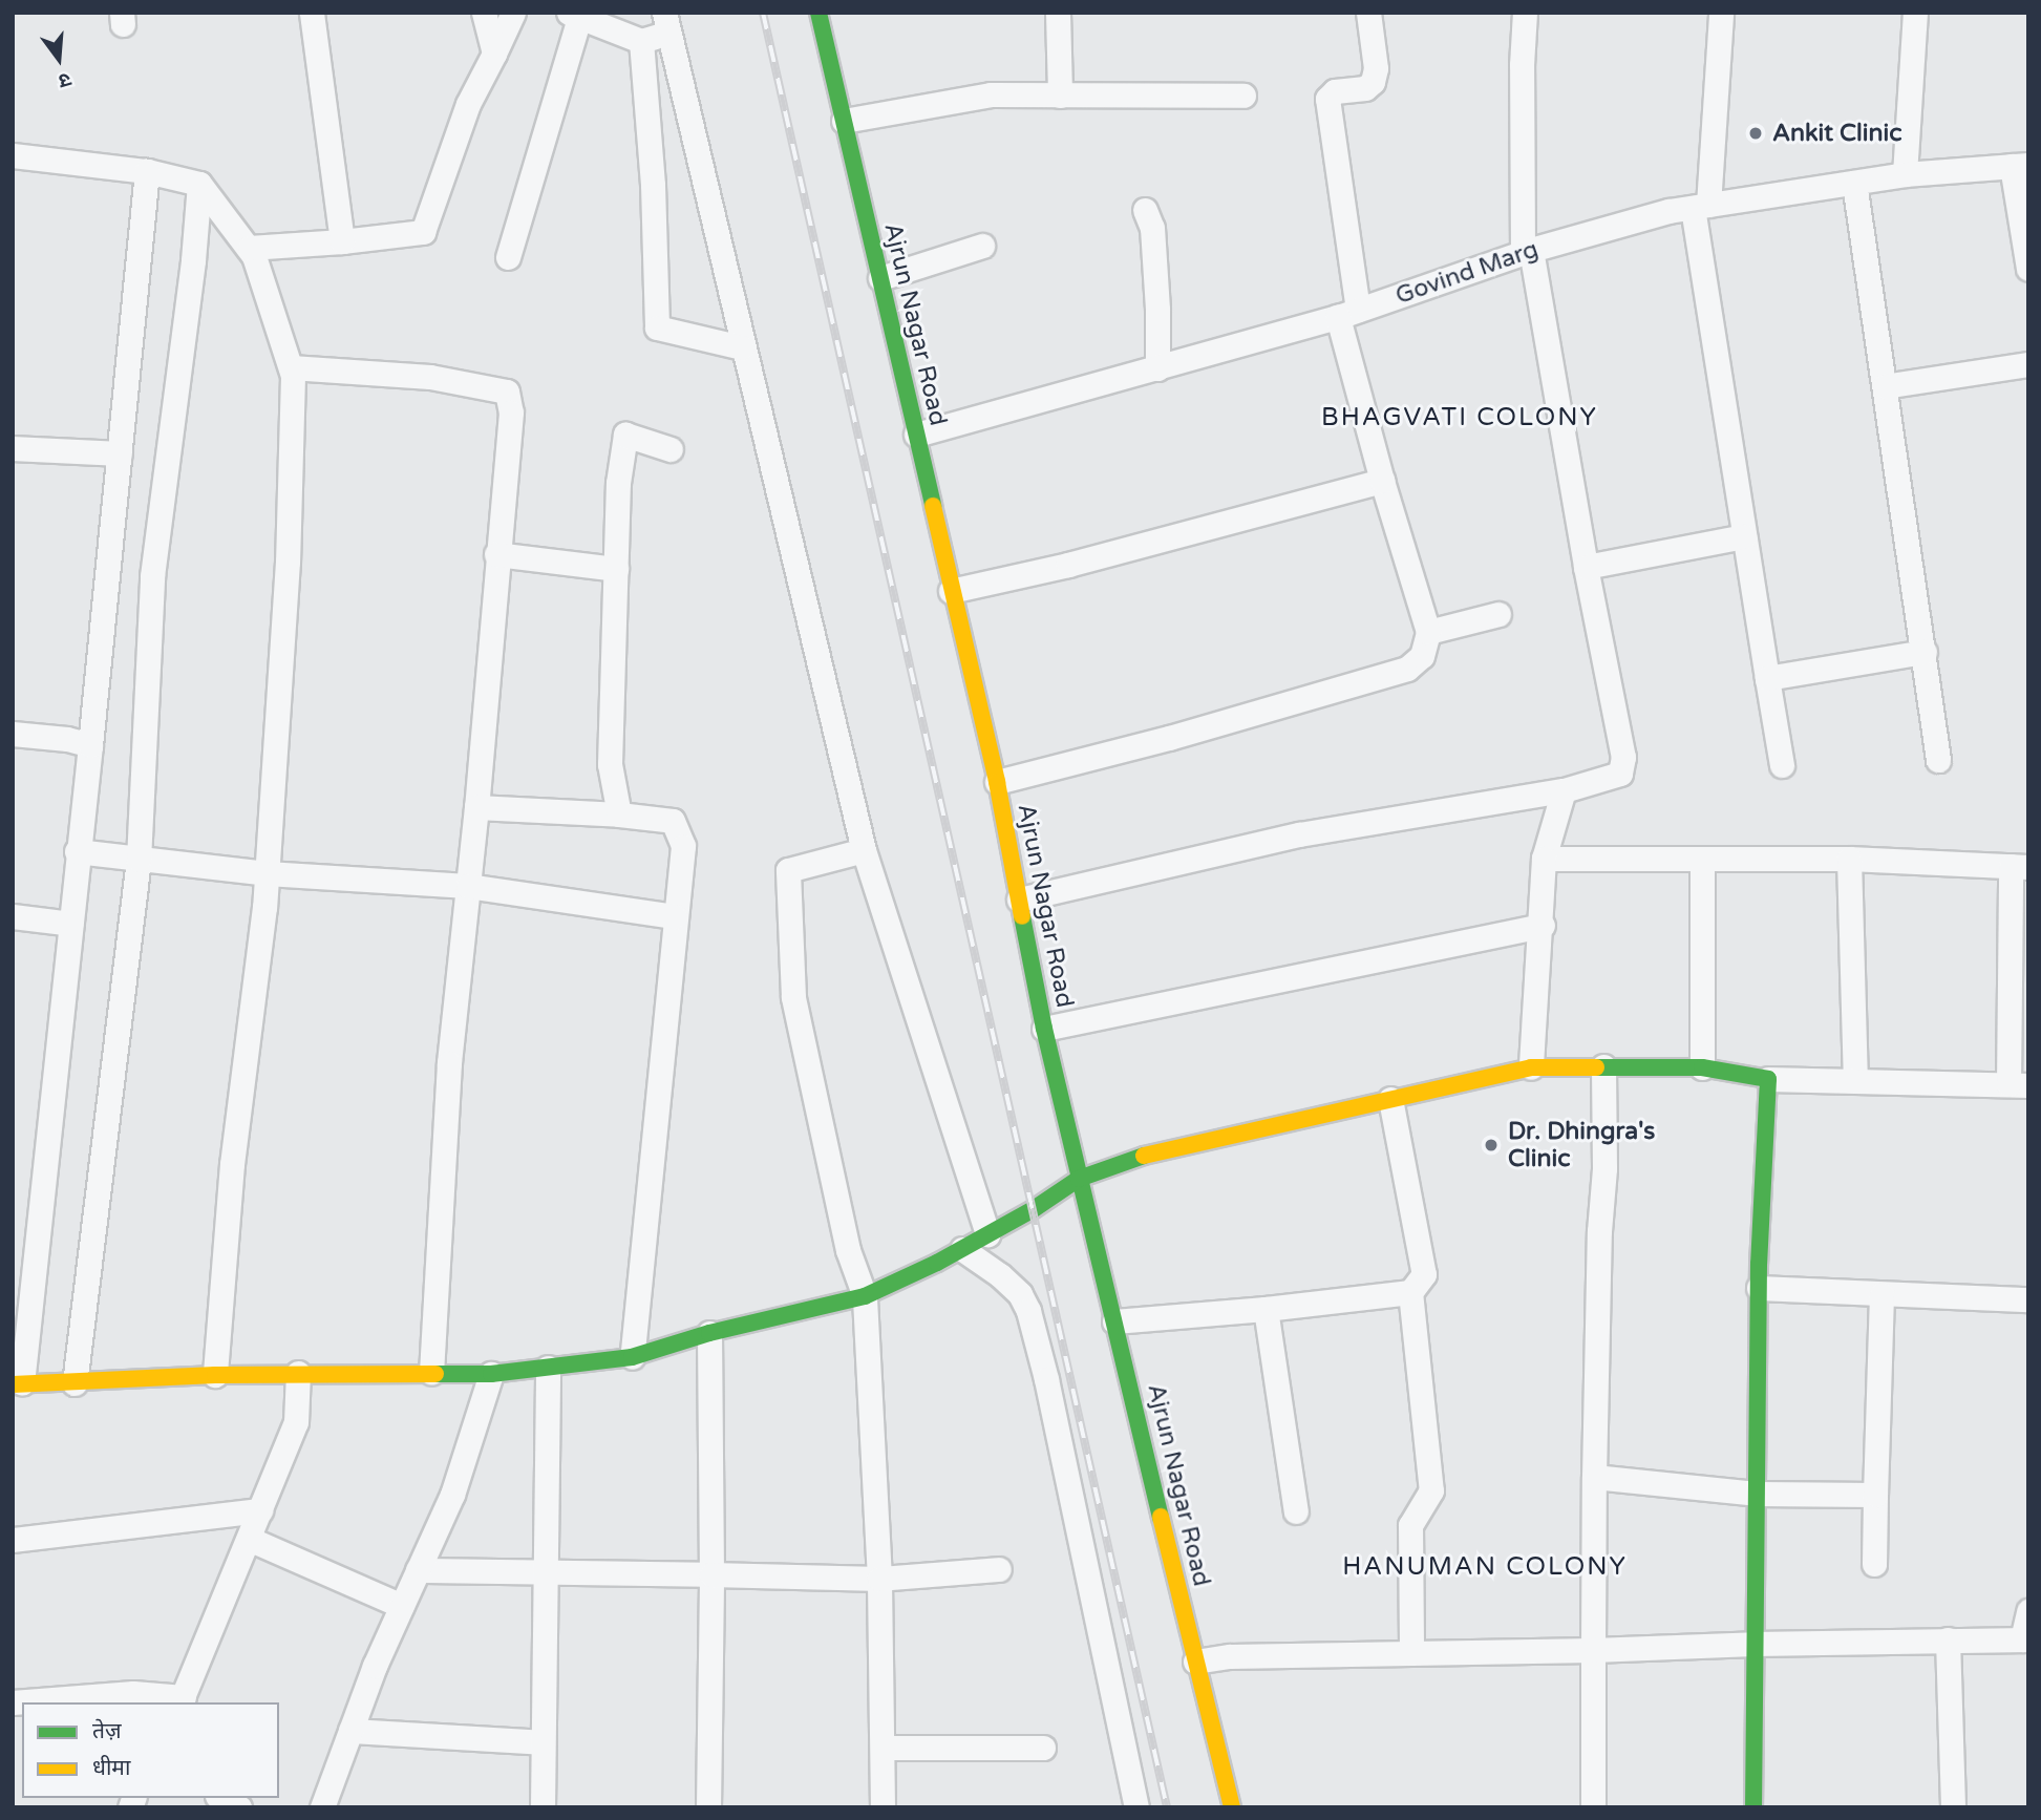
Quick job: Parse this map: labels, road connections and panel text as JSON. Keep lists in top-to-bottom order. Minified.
{"streets":{"street":["Govind Marg","Ajrun Nagar Road"]},"crossings":[["Govind Marg","Ajrun Nagar Road"]],"districts":["BHAGVATI COLONY","HANUMAN COLONY"],"places":["Ankit Clinic","Dr. Dhingra's Clinic"],"legend":["तेज़","धीमा"],"north":"bottom"}
